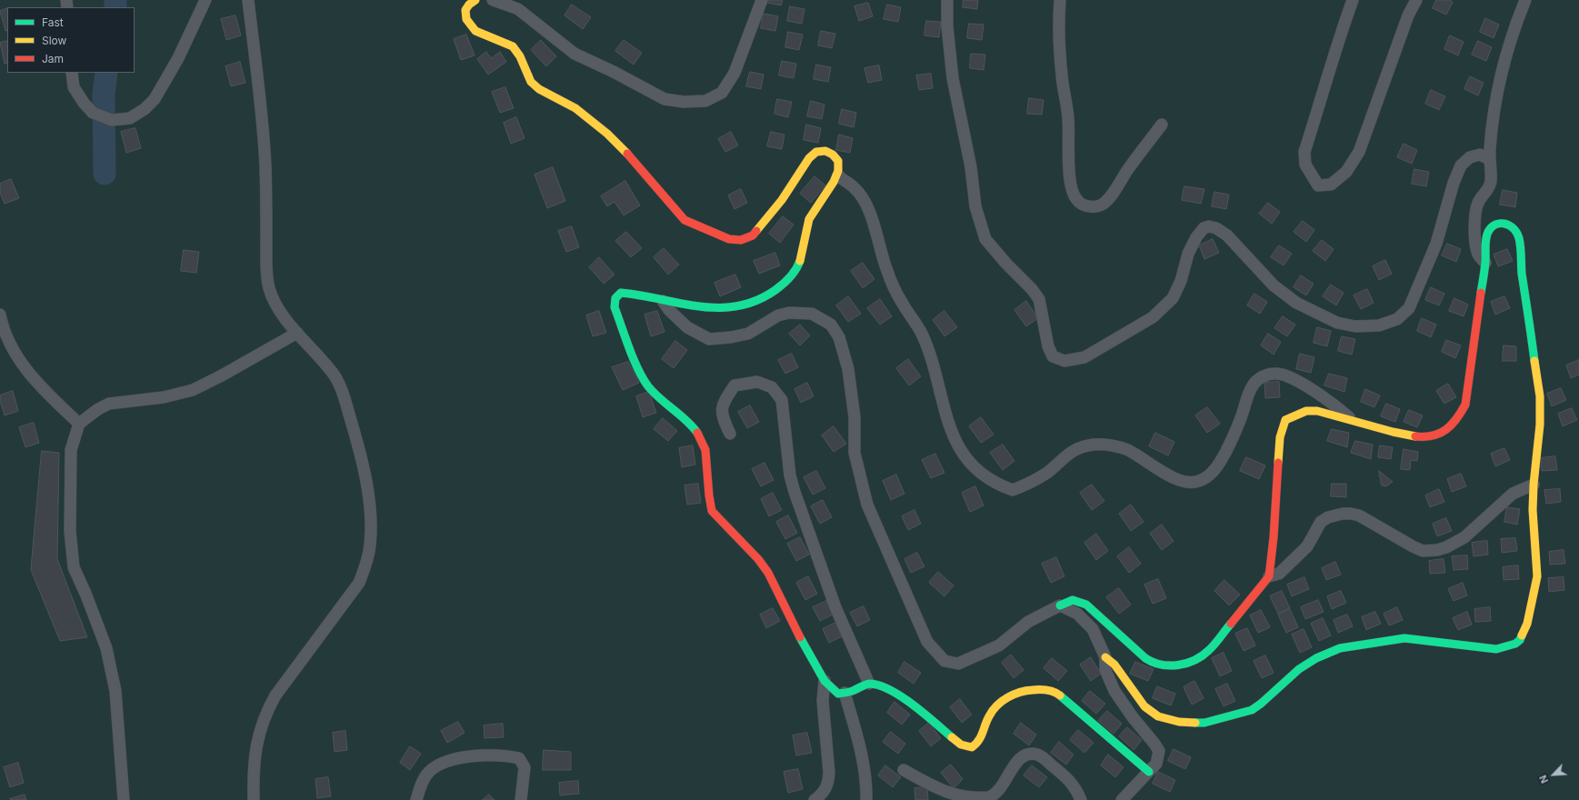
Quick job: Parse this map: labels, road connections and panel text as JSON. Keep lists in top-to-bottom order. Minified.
{"legend":["Fast","Slow","Jam"],"north":"bottom left"}
